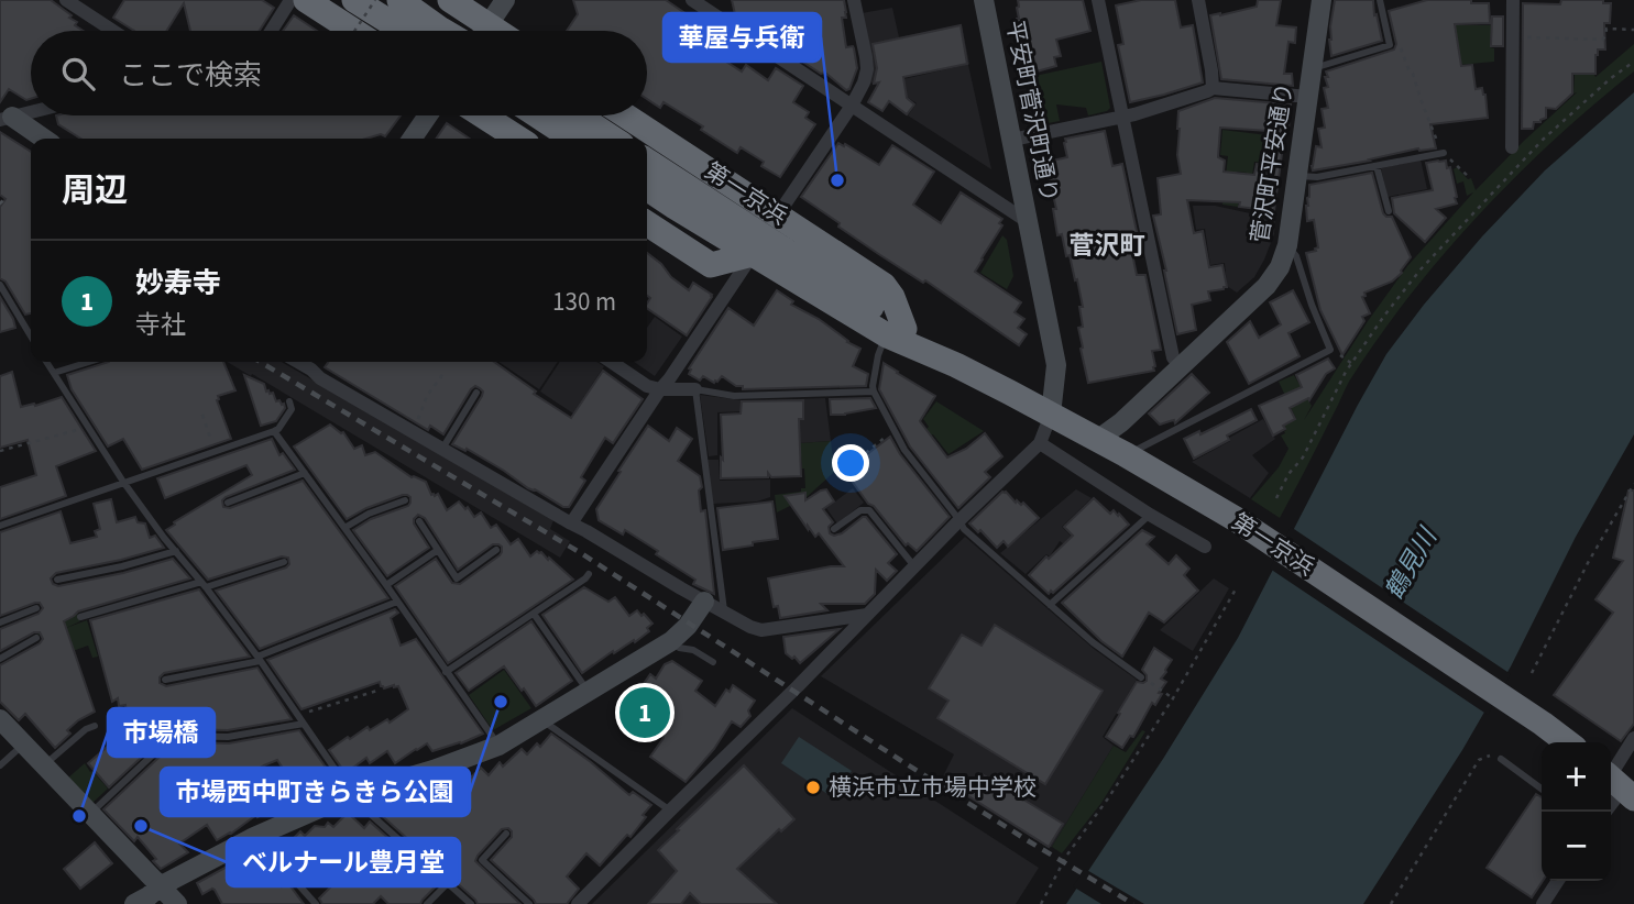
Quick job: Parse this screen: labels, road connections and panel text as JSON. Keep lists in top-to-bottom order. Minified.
{"streets":{"highway":["第一京浜"],"street":["平安町菅沢町通り","菅沢町平安通り"]},"crossings":[["平安町菅沢町通り","第一京浜"],["菅沢町平安通り","第一京浜"]],"districts":["菅沢町"],"water":["鶴見川"],"places":["華屋与兵衛","市場西中町きらきら公園","横浜市立市場中学校","市場橋","ベルナール豊月堂"],"page":{"search":"ここで検索","heading":"周辺","list":[{"mark":"1","name":"妙寿寺","note":"寺社","value":"130 m"}],"pins":"1","map_buttons":["+","−"]}}
